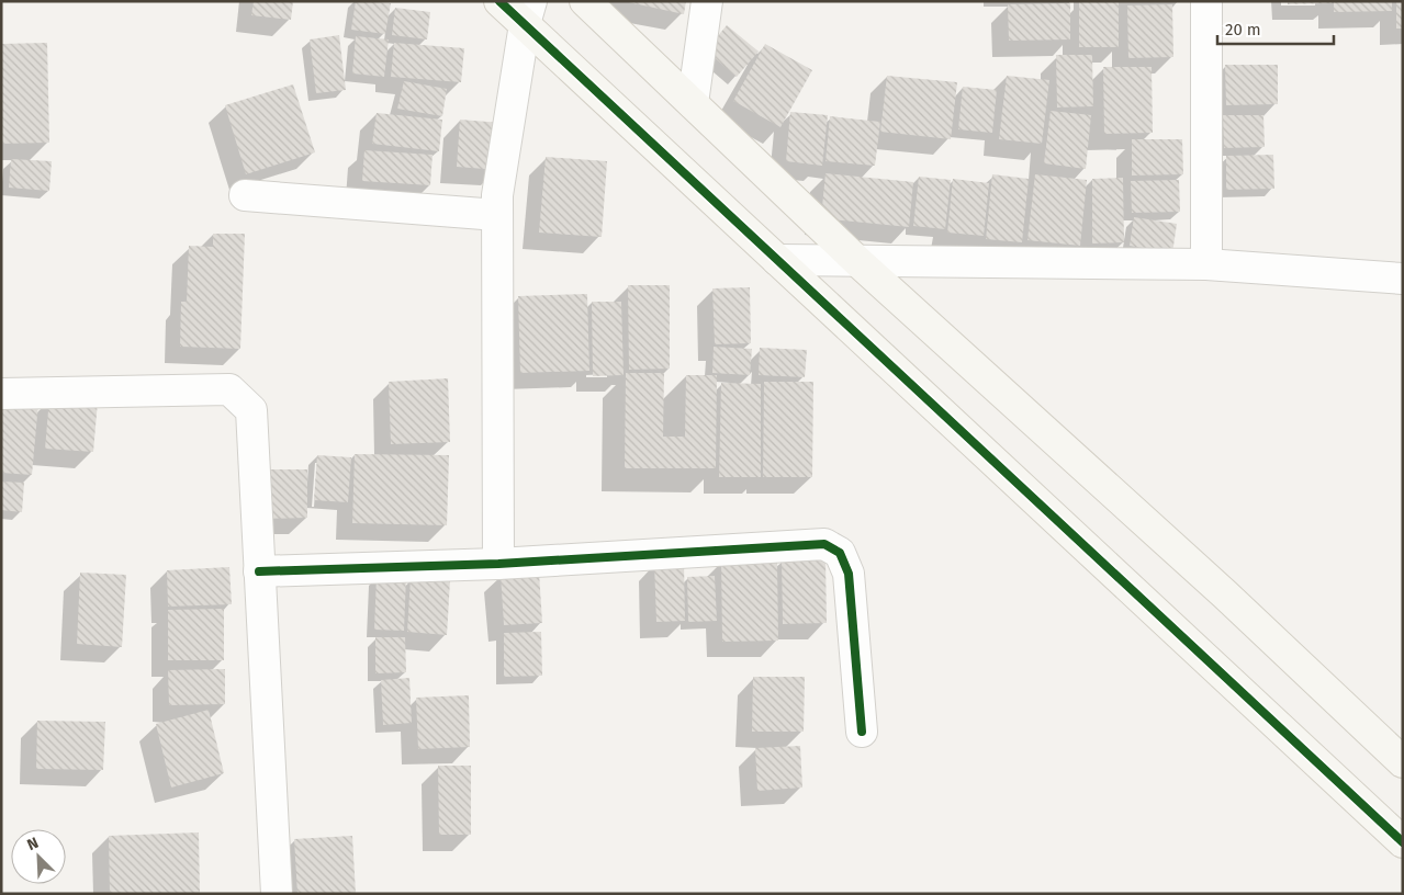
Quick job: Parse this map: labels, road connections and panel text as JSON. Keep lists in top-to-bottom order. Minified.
{"scale_bar":"20 m","north":"top left"}
